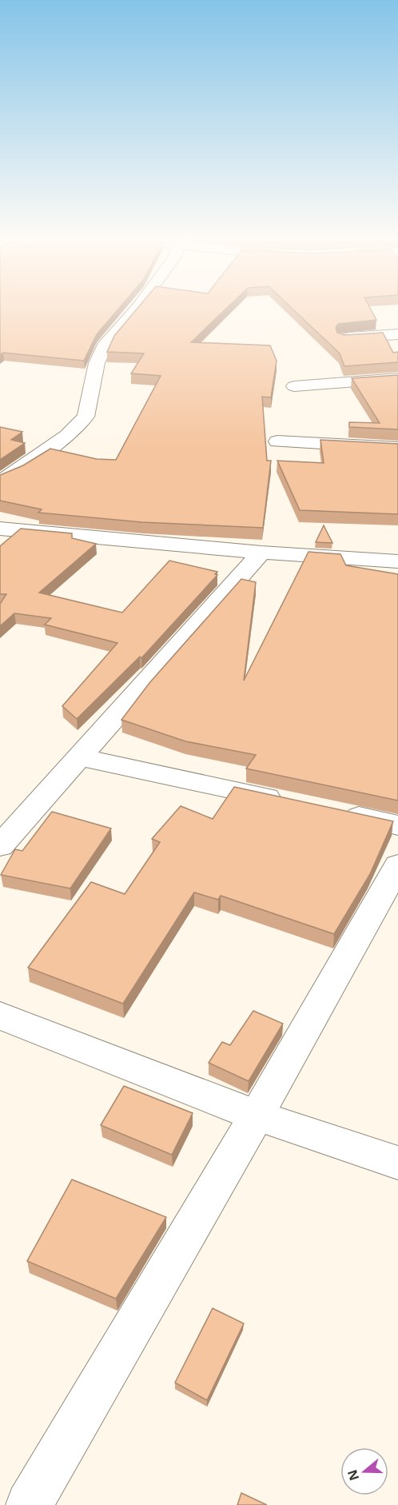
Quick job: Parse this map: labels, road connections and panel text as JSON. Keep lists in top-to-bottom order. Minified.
{"north":"left"}
